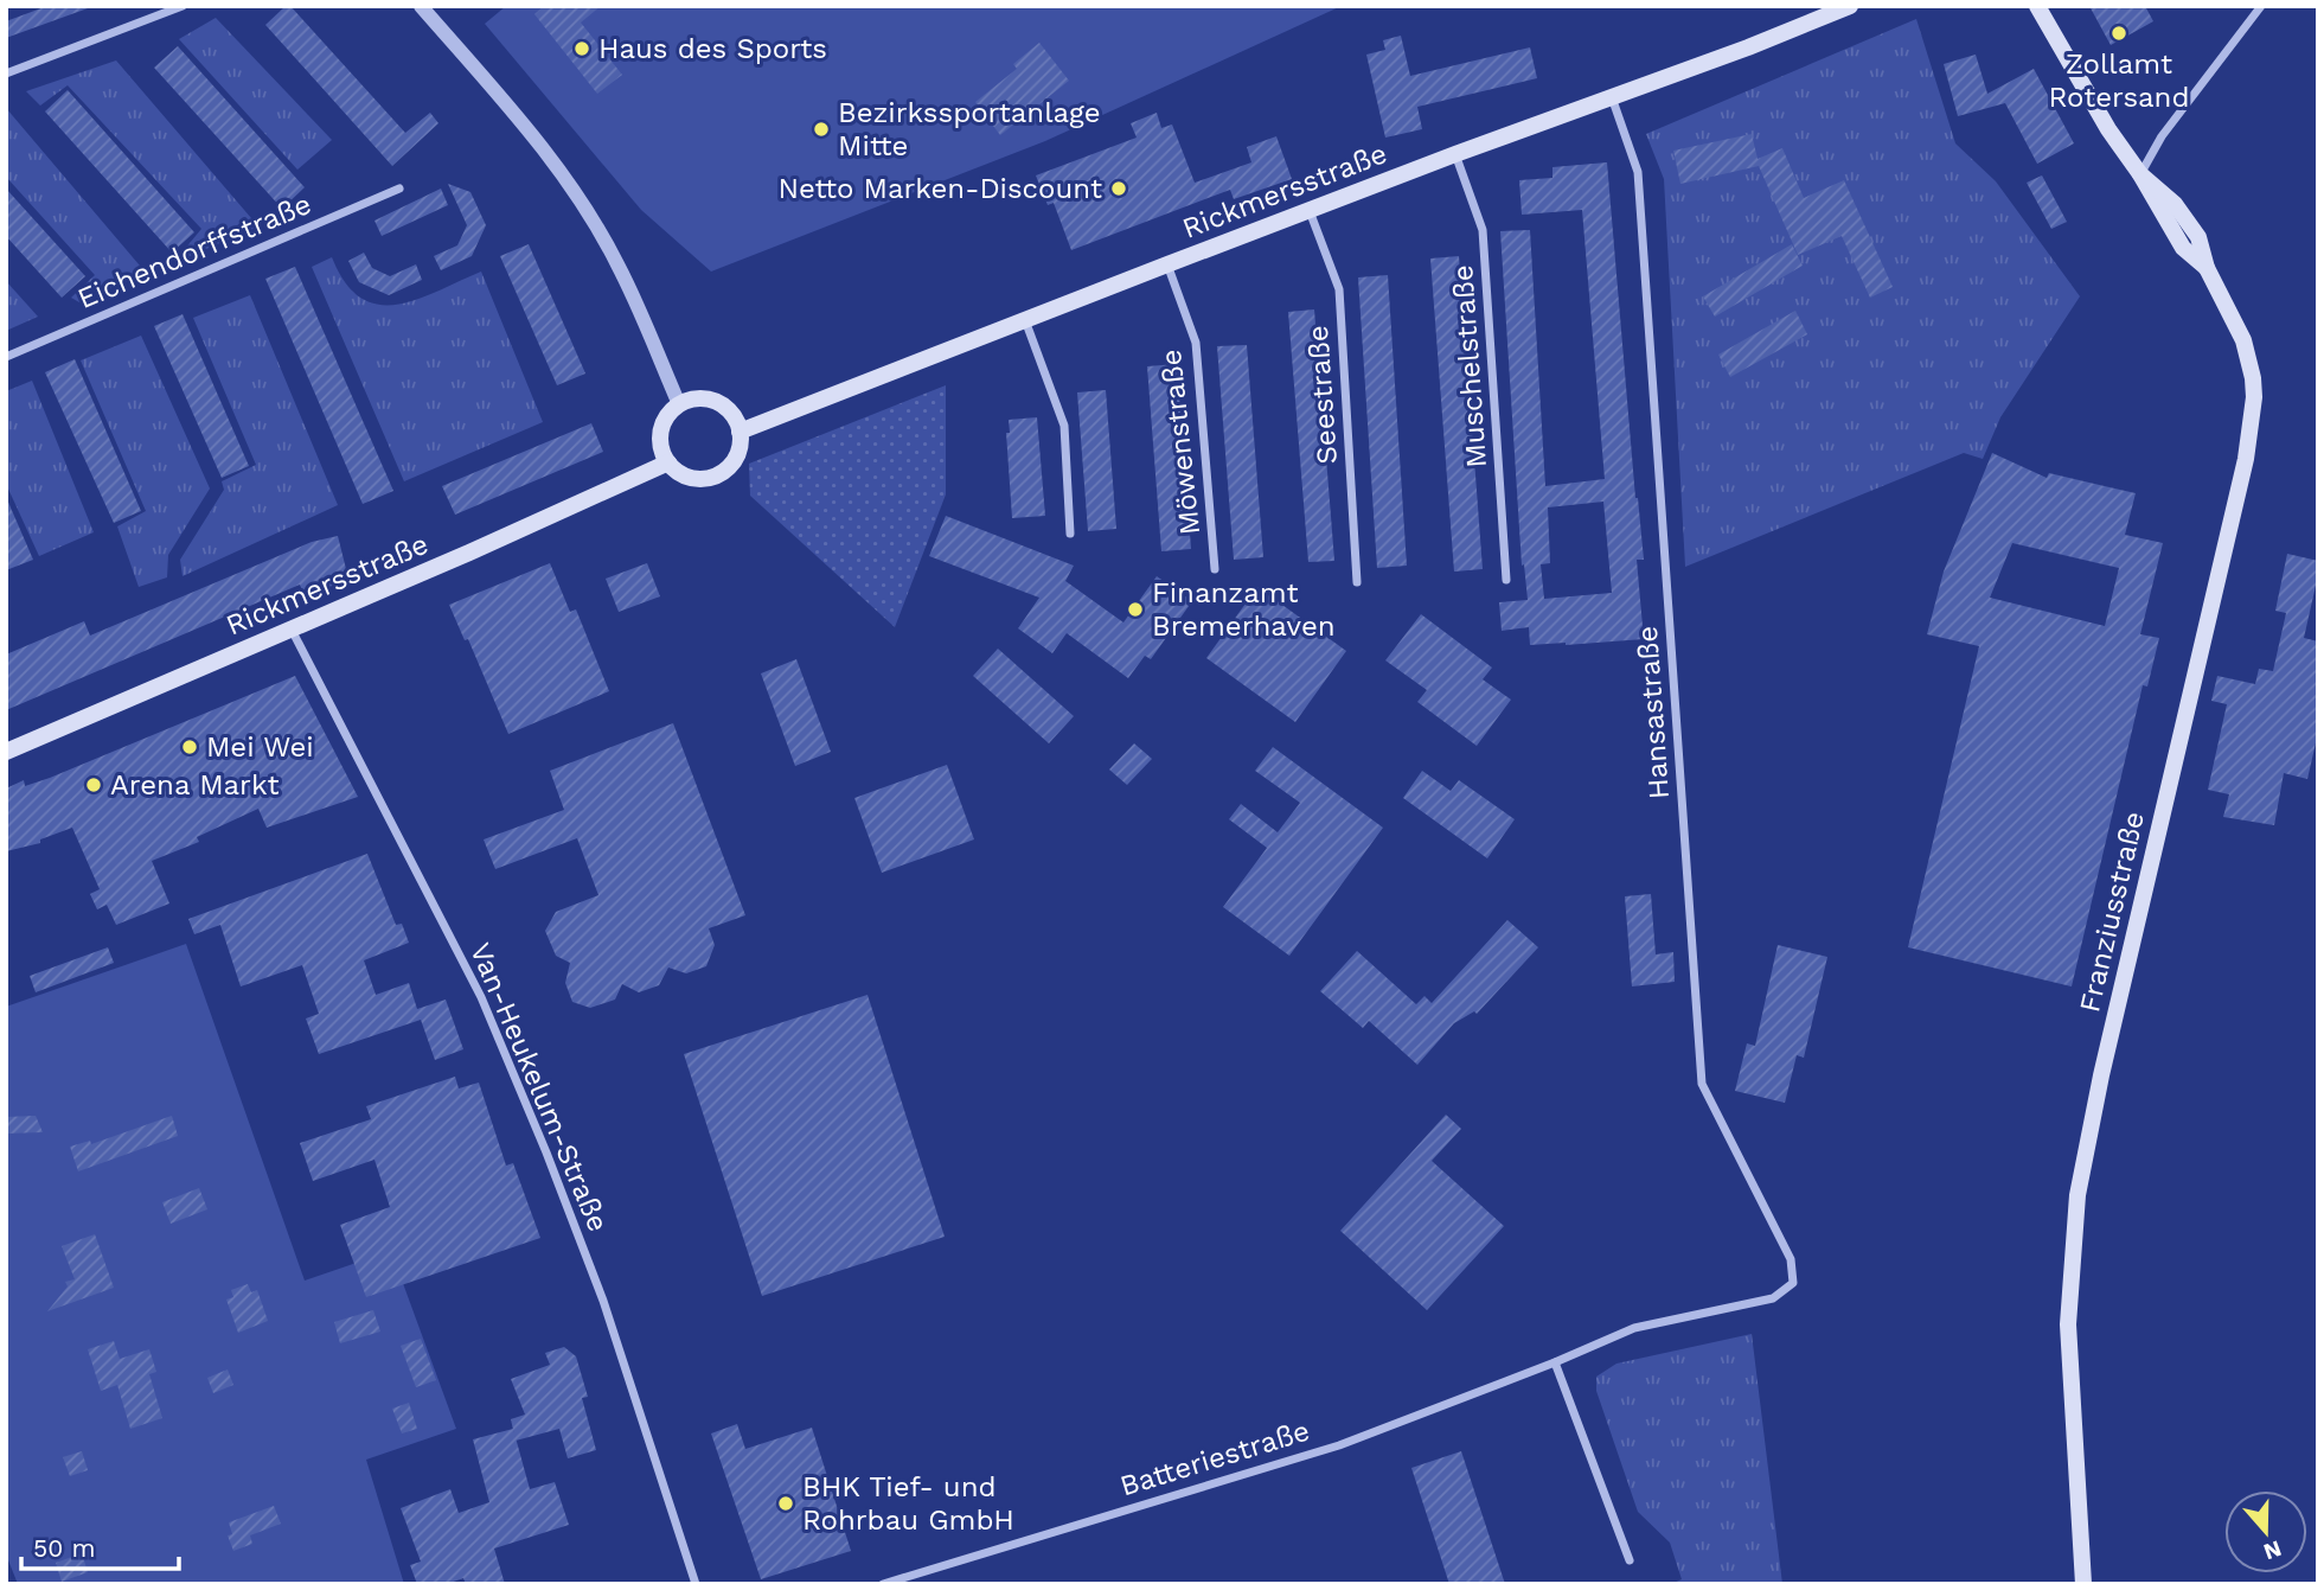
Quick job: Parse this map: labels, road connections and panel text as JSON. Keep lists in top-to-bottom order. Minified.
{"streets":{"main road":["Rickmersstraße","Franziusstraße"],"street":["Eichendorffstraße","Muschelstraße","Seestraße","Möwenstraße","Hansastraße","Van-Heukelum-Straße","Batteriestraße"]},"crossings":[["Rickmersstraße","Muschelstraße"],["Rickmersstraße","Seestraße"],["Rickmersstraße","Möwenstraße"],["Rickmersstraße","Hansastraße"],["Rickmersstraße","Van-Heukelum-Straße"],["Hansastraße","Batteriestraße"]],"places":["Zollamt Rotersand","Haus des Sports","Bezirkssportanlage Mitte","Netto Marken-Discount","Finanzamt Bremerhaven","Mei Wei","Arena Markt","BHK Tief- und Rohrbau GmbH"],"scale_bar":"50 m","north":"bottom"}
